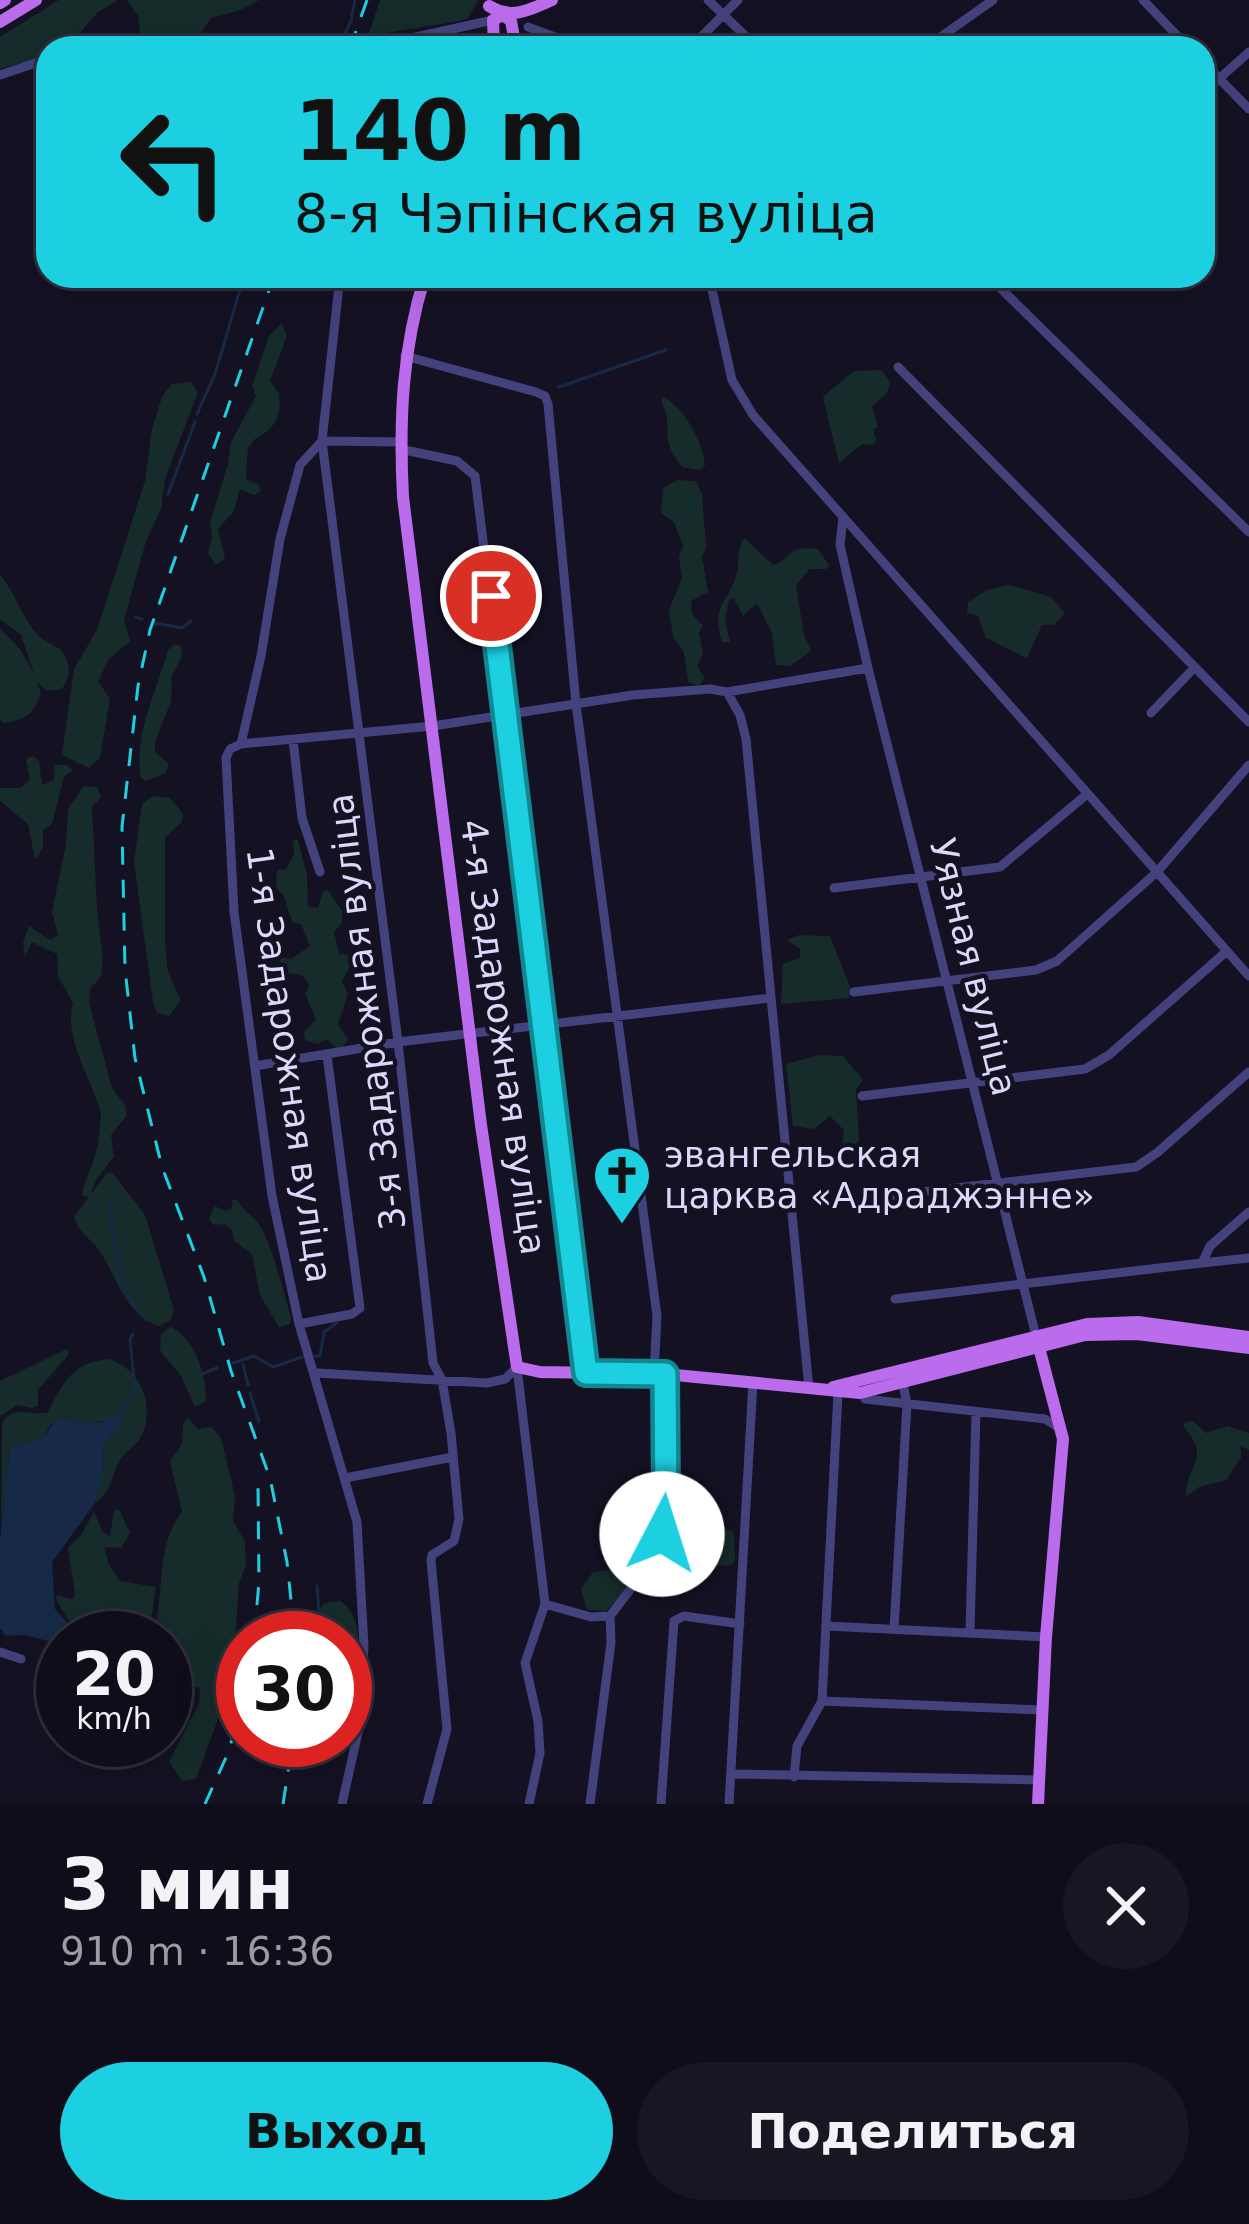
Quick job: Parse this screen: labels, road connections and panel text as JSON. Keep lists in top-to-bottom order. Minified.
{"streets":{"main road":["Уязная вуліца","4-я Задарожная вуліца"],"street":["3-я Задарожная вуліца","1-я Задарожная вуліца"]},"crossings":[["3-я Задарожная вуліца","1-я Задарожная вуліца"]],"places":{"church":["эвангельская царква «Адраджэнне»"]},"page":{"turn":["140 m","8-я Чэпінская вуліца"],"speed":"20 km/h","limit":"30","heading":["3 мин","910 m · 16:36"],"buttons":["Выход","Поделиться"]}}
